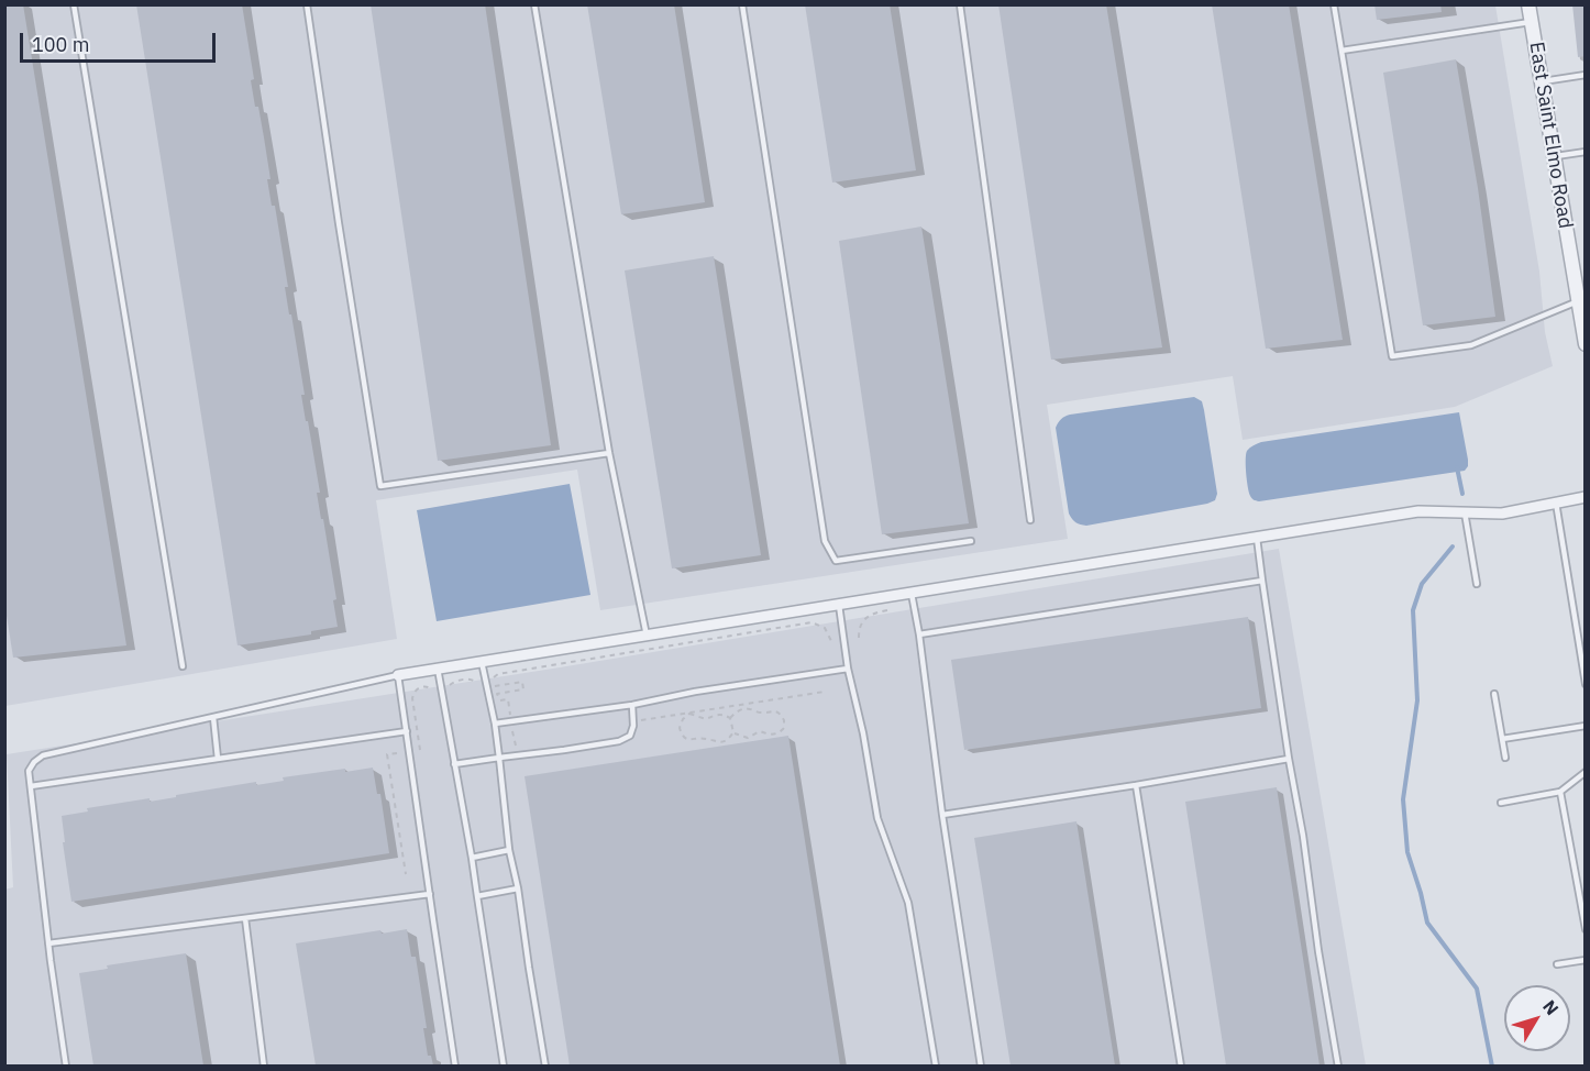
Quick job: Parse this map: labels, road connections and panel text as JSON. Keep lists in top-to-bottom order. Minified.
{"streets":{"street":["East Saint Elmo Road"]},"scale_bar":"100 m","north":"top right"}
